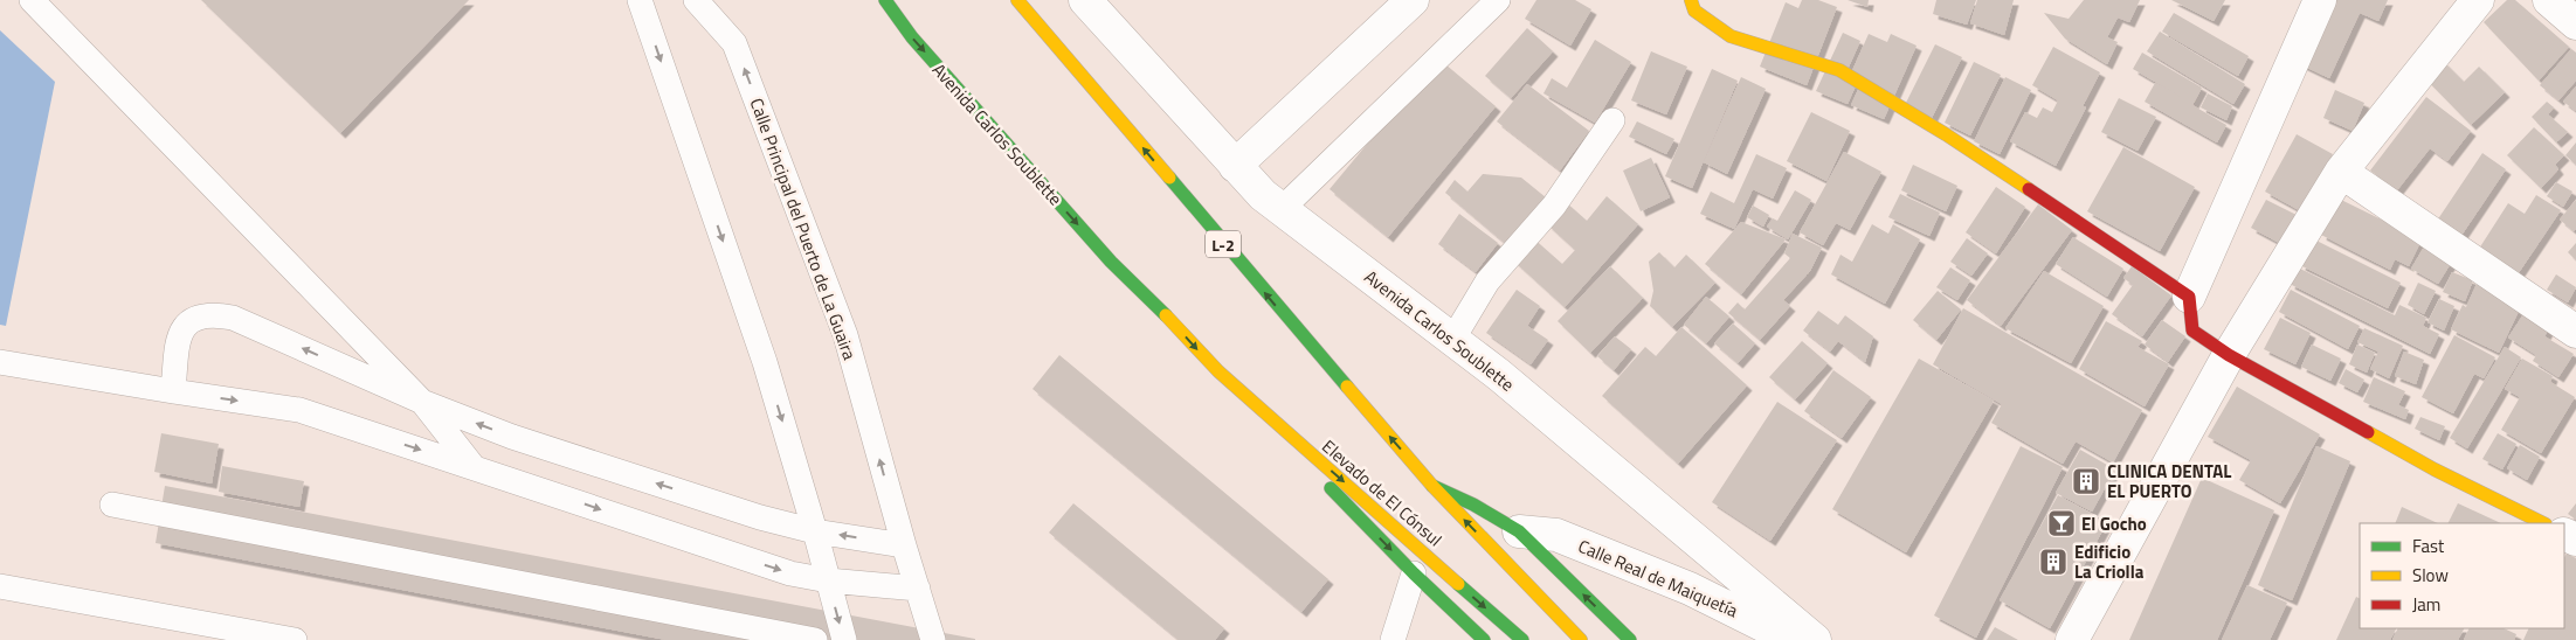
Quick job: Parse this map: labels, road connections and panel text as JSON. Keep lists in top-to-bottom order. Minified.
{"streets":{"main road":["Avenida Carlos Soublette","L-2","Elevado de El Cónsul"],"street":["Calle Real de Maiquetía"],"lane":["Calle Principal del Puerto de La Guaira"]},"crossings":[["Avenida Carlos Soublette","Elevado de El Cónsul"],["L-2","Elevado de El Cónsul"],["L-2","Calle Real de Maiquetía"]],"places":{"building":["CLINICA DENTAL EL PUERTO","Edificio La Criolla"],"bar":["El Gocho"]},"legend":["Fast","Slow","Jam"]}
